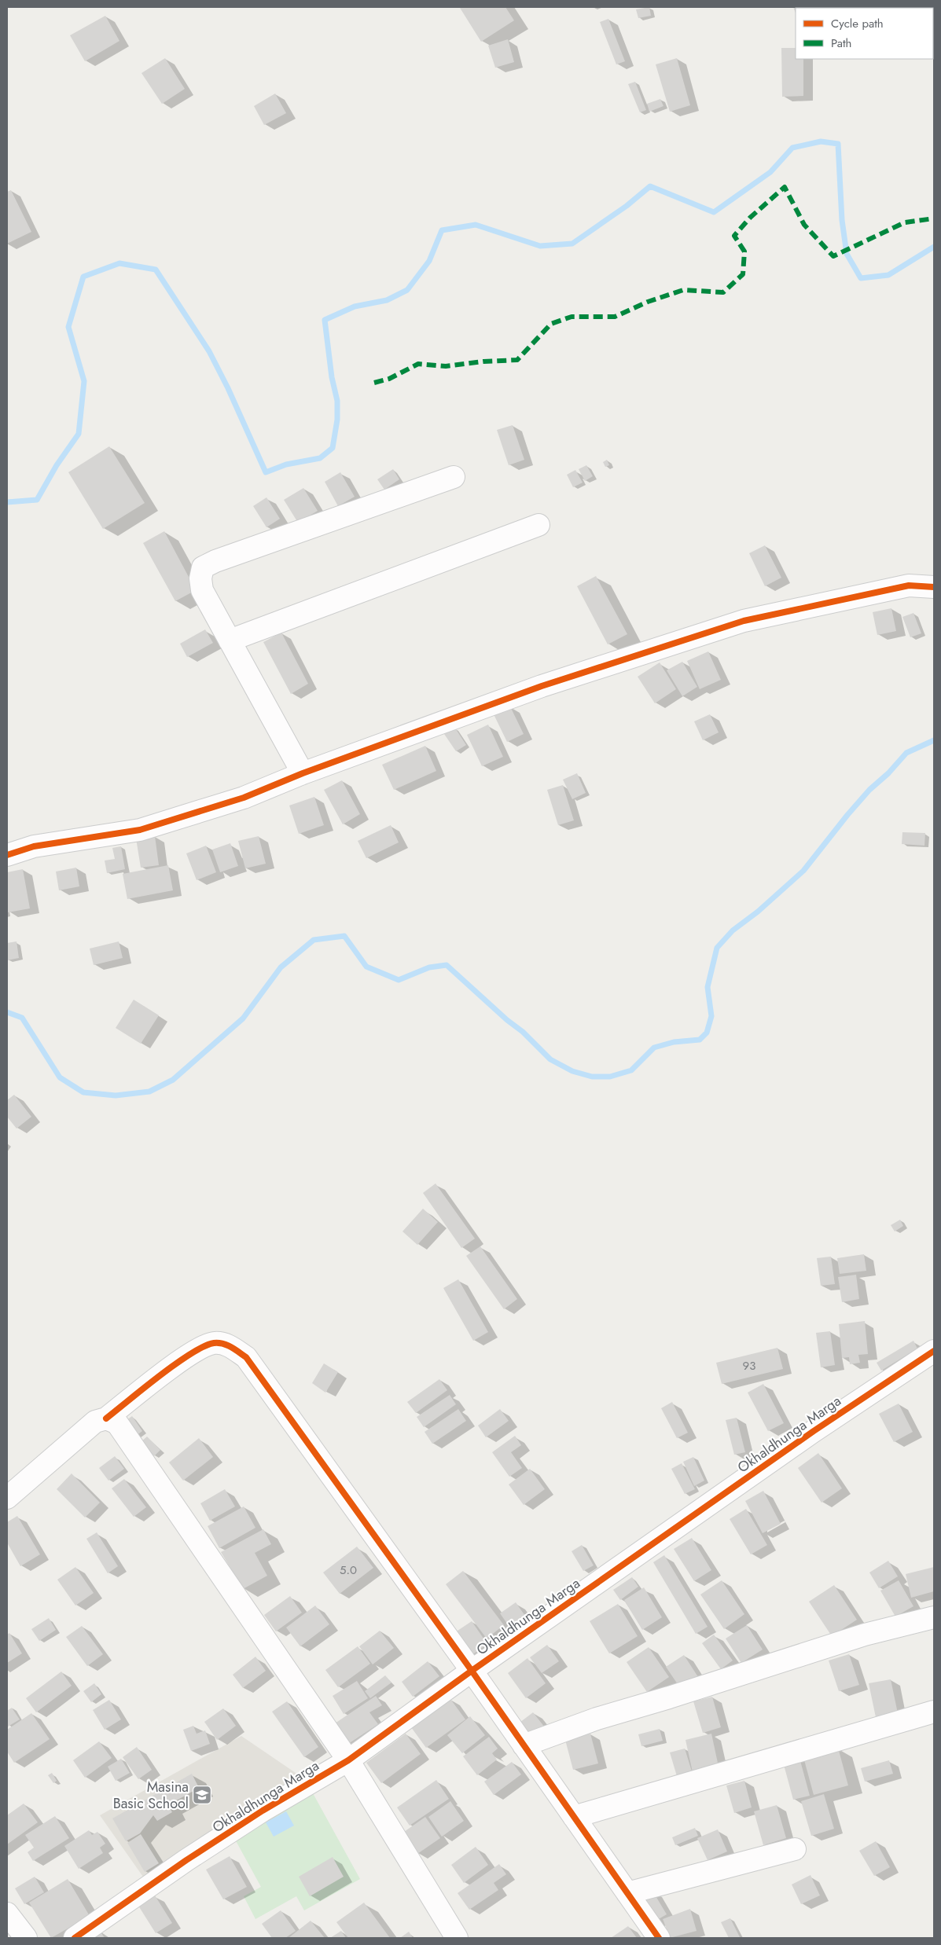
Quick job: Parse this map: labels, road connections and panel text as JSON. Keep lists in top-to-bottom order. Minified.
{"streets":{"street":["Okhaldhunga Marga"]},"places":{"school or university":["Masina Basic School"]},"house_numbers":["93","5.0"],"legend":["Cycle path","Path"]}
